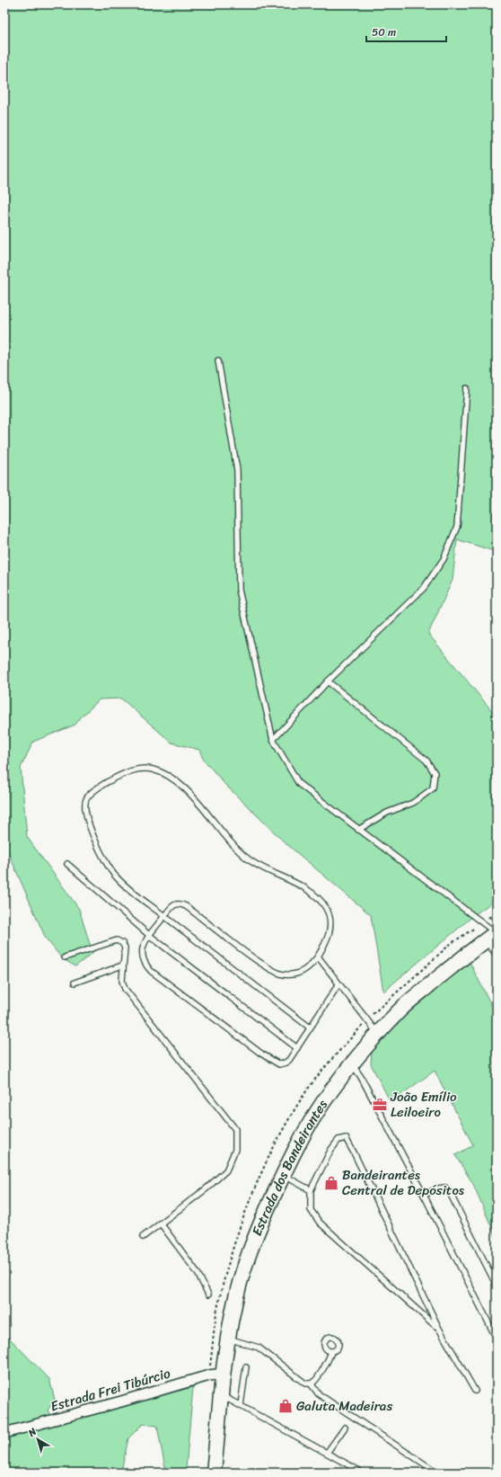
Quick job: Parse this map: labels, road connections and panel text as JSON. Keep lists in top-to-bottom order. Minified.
{"streets":{"main road":["Estrada dos Bandeirantes"],"street":["Estrada Frei Tibúrcio"]},"crossings":[["Estrada dos Bandeirantes","Estrada Frei Tibúrcio"]],"places":{"office":["João Emílio Leiloeiro"],"shop":["Bandeirantes Central de Depósitos","Galuta Madeiras"]},"scale_bar":"50 m","north":"top left"}
